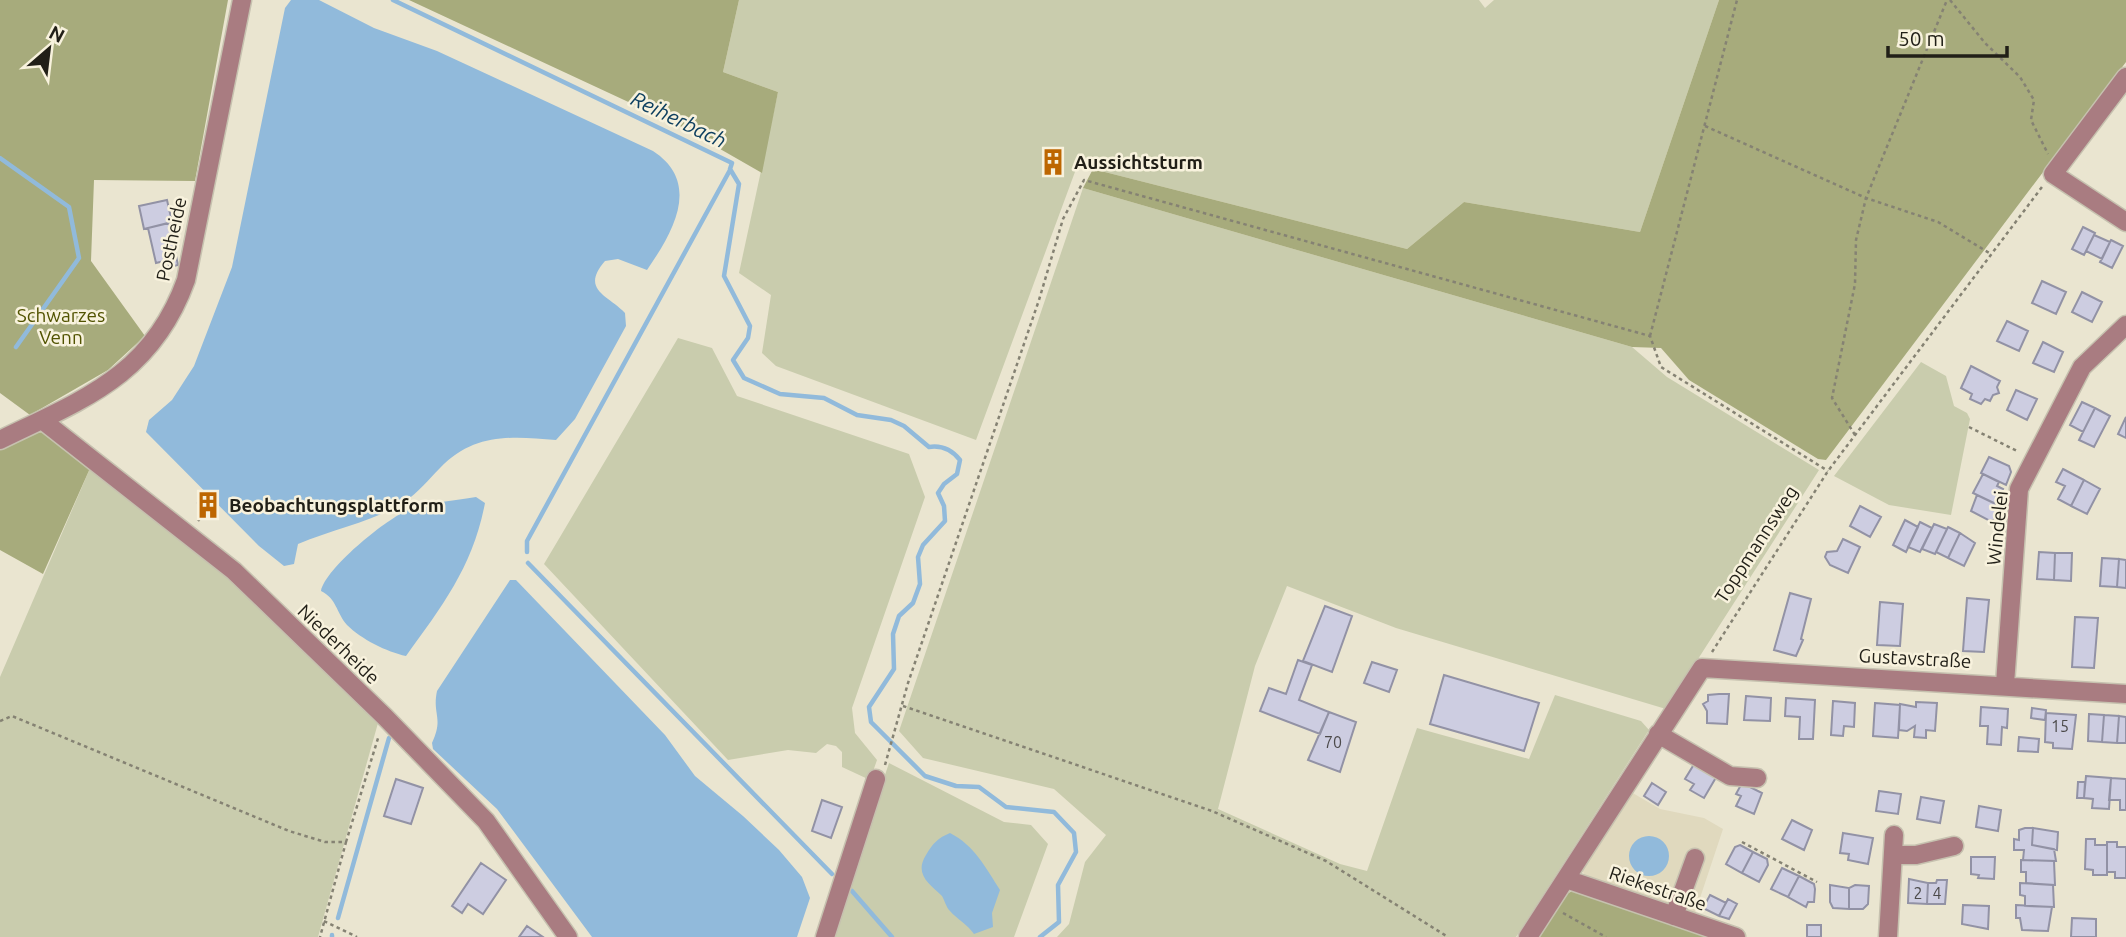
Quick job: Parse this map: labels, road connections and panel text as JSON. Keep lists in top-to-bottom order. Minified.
{"streets":{"street":["Postheide","Windelei","Niederheide","Gustavstraße","Riekestraße"],"path":["Toppmannsweg"]},"crossings":[["Postheide","Niederheide"],["Windelei","Gustavstraße"],["Toppmannsweg","Gustavstraße"]],"water":["Reiherbach"],"parks":["Schwarzes Venn"],"places":{"building":["Aussichtsturm","Beobachtungsplattform"]},"house_numbers":["15","70","2","4"],"scale_bar":"50 m","north":"top right"}
